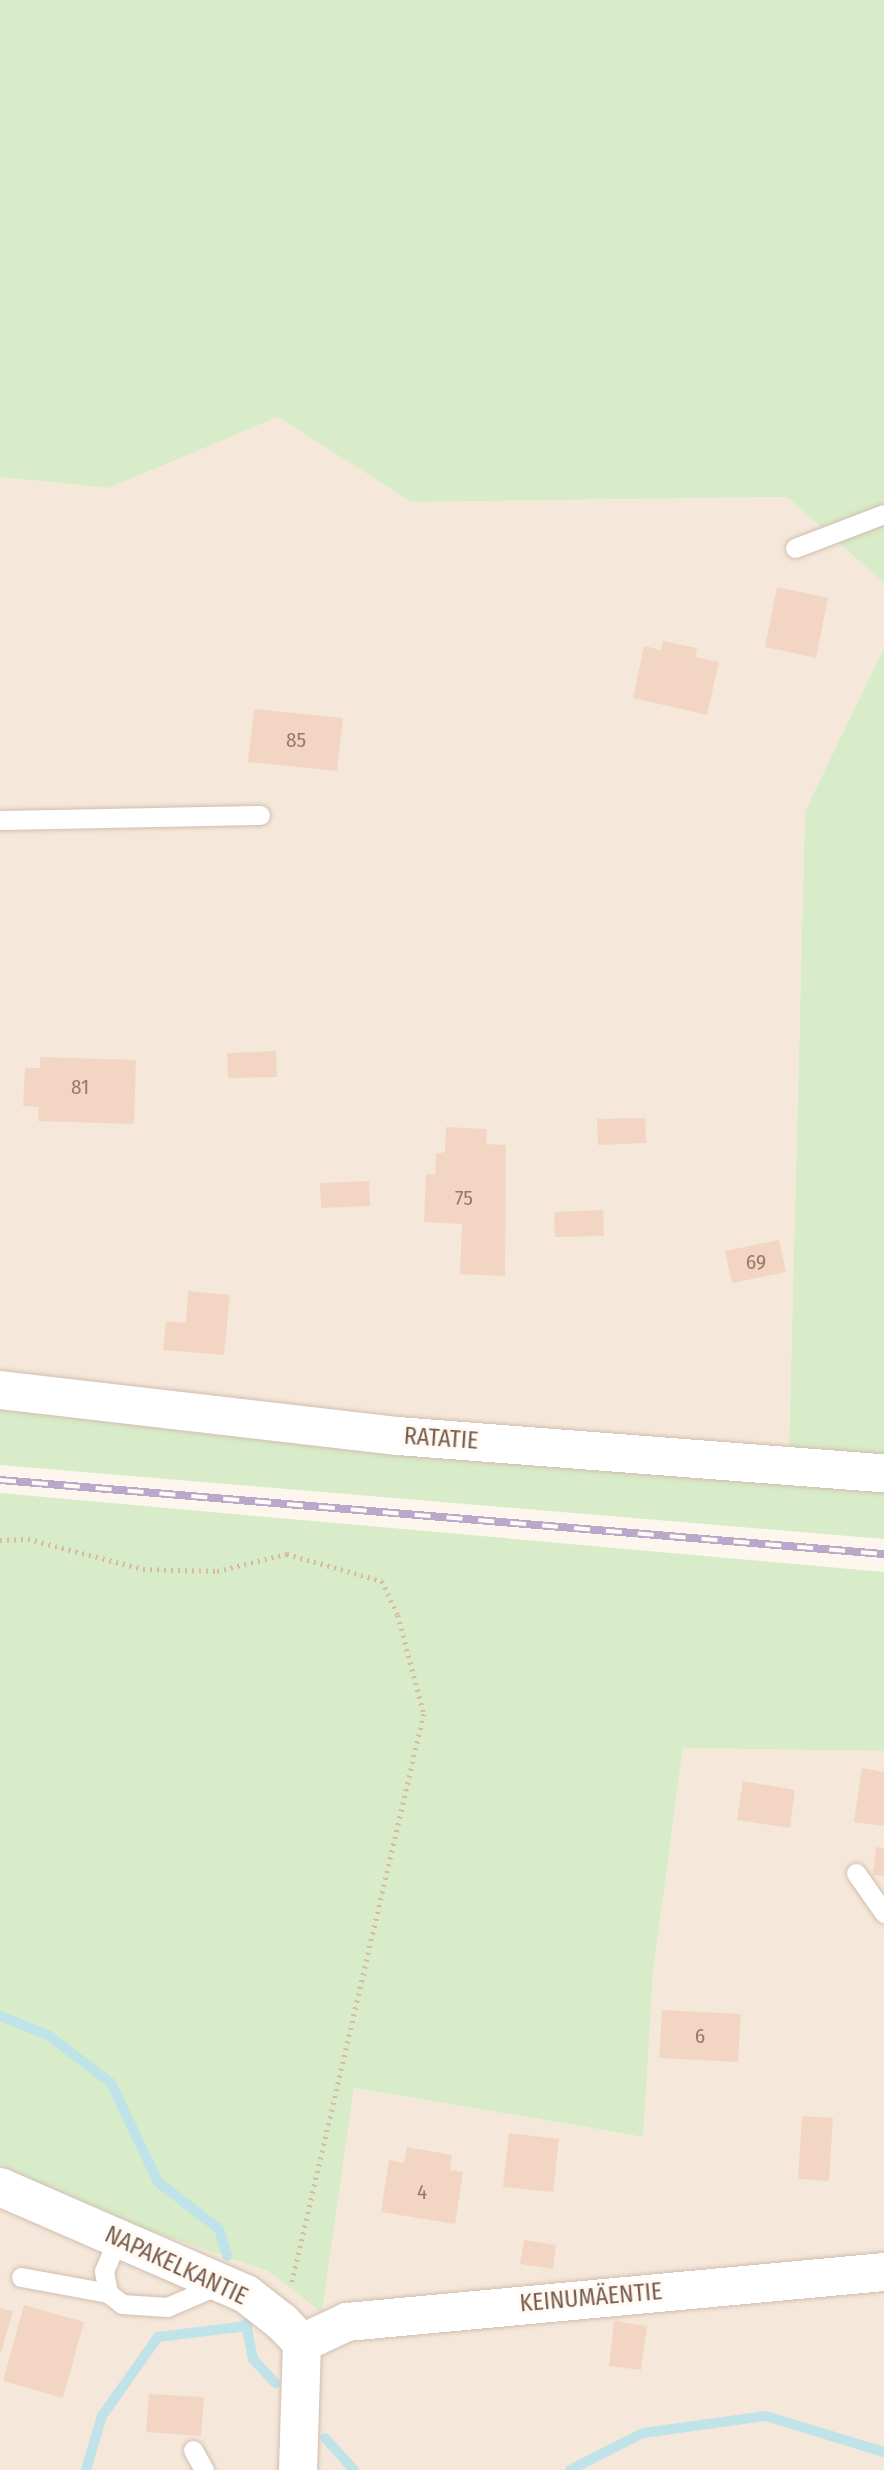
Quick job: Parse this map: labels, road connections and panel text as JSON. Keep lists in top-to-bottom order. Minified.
{"streets":{"street":["RATATIE","NAPAKELKANTIE","KEINUMÄENTIE"]},"crossings":[["NAPAKELKANTIE","KEINUMÄENTIE"]],"house_numbers":["85","81","75","69","6","4"]}
